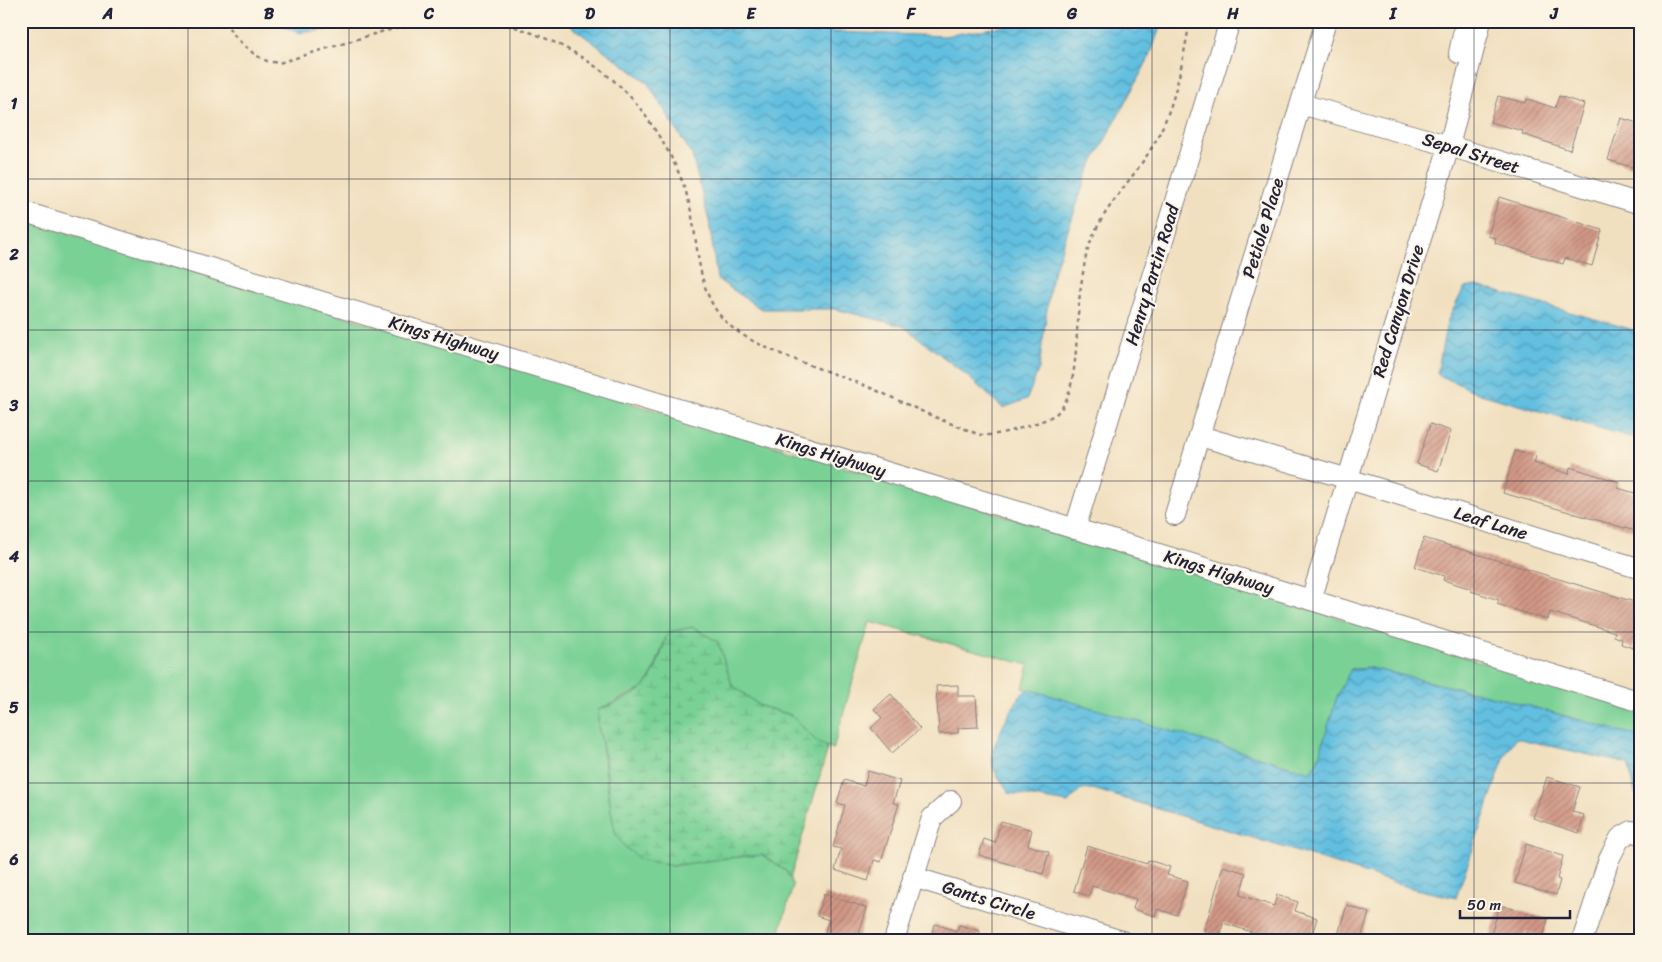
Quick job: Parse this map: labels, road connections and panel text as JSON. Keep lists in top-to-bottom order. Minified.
{"streets":{"street":["Sepal Street","Petiole Place","Henry Partin Road","Red Canyon Drive","Kings Highway","Leaf Lane","Gants Circle"]},"crossings":[["Sepal Street","Petiole Place"],["Sepal Street","Red Canyon Drive"],["Henry Partin Road","Kings Highway"],["Red Canyon Drive","Kings Highway"],["Red Canyon Drive","Leaf Lane"]],"scale_bar":"50 m","grid":{"columns":["A","B","C","D","E","F","G","H","I","J"],"rows":["1","2","3","4","5","6"]}}
